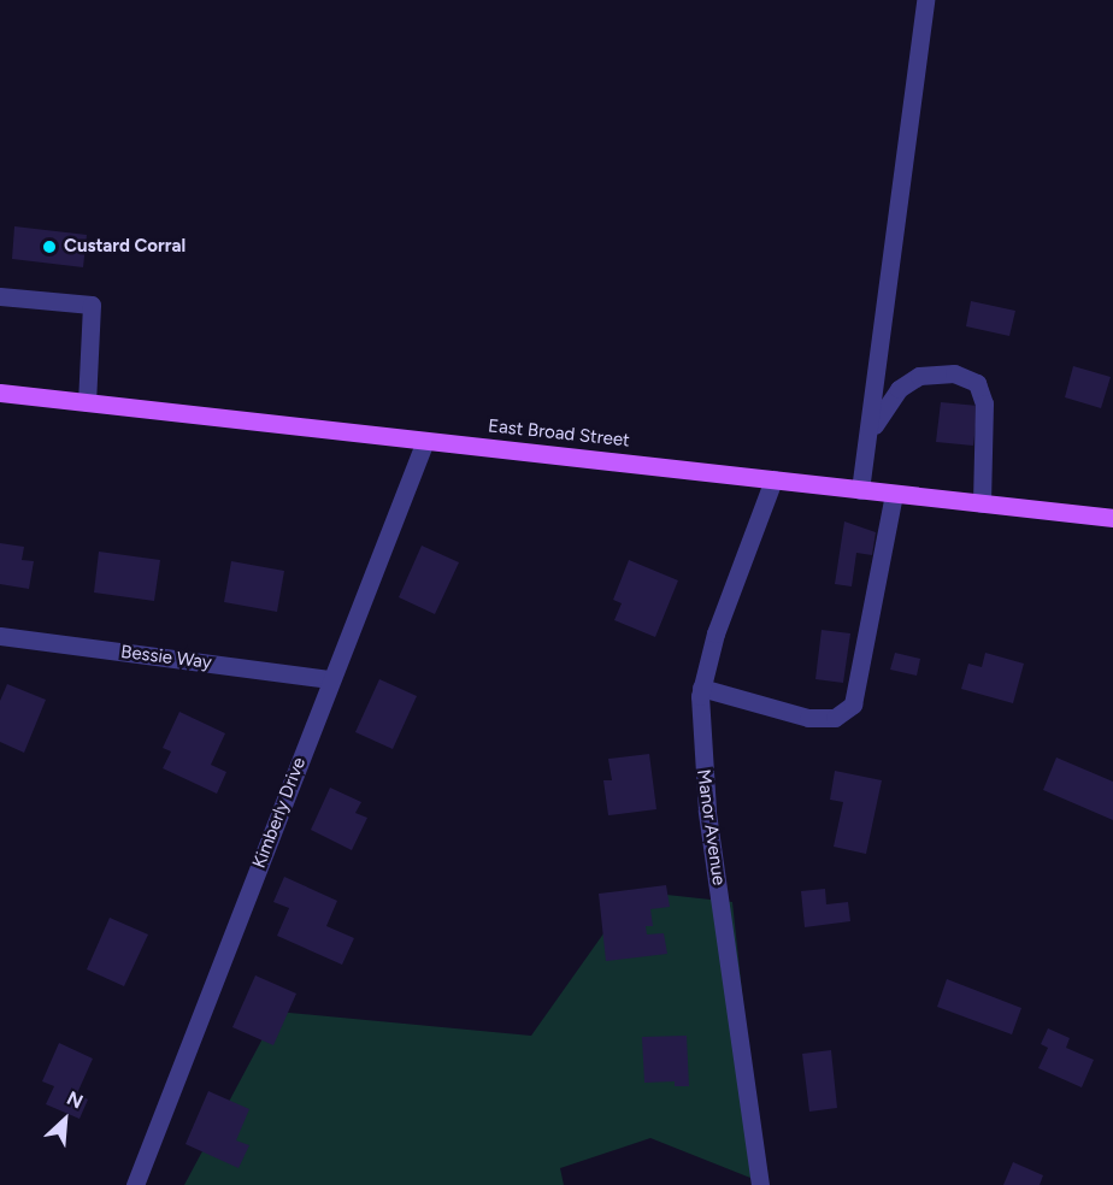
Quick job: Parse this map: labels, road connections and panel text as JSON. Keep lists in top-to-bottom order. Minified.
{"streets":{"main road":["East Broad Street"],"street":["Bessie Way","Kimberly Drive","Manor Avenue"]},"crossings":[["East Broad Street","Kimberly Drive"],["East Broad Street","Manor Avenue"],["Bessie Way","Kimberly Drive"]],"places":["Custard Corral"],"north":"top right"}
